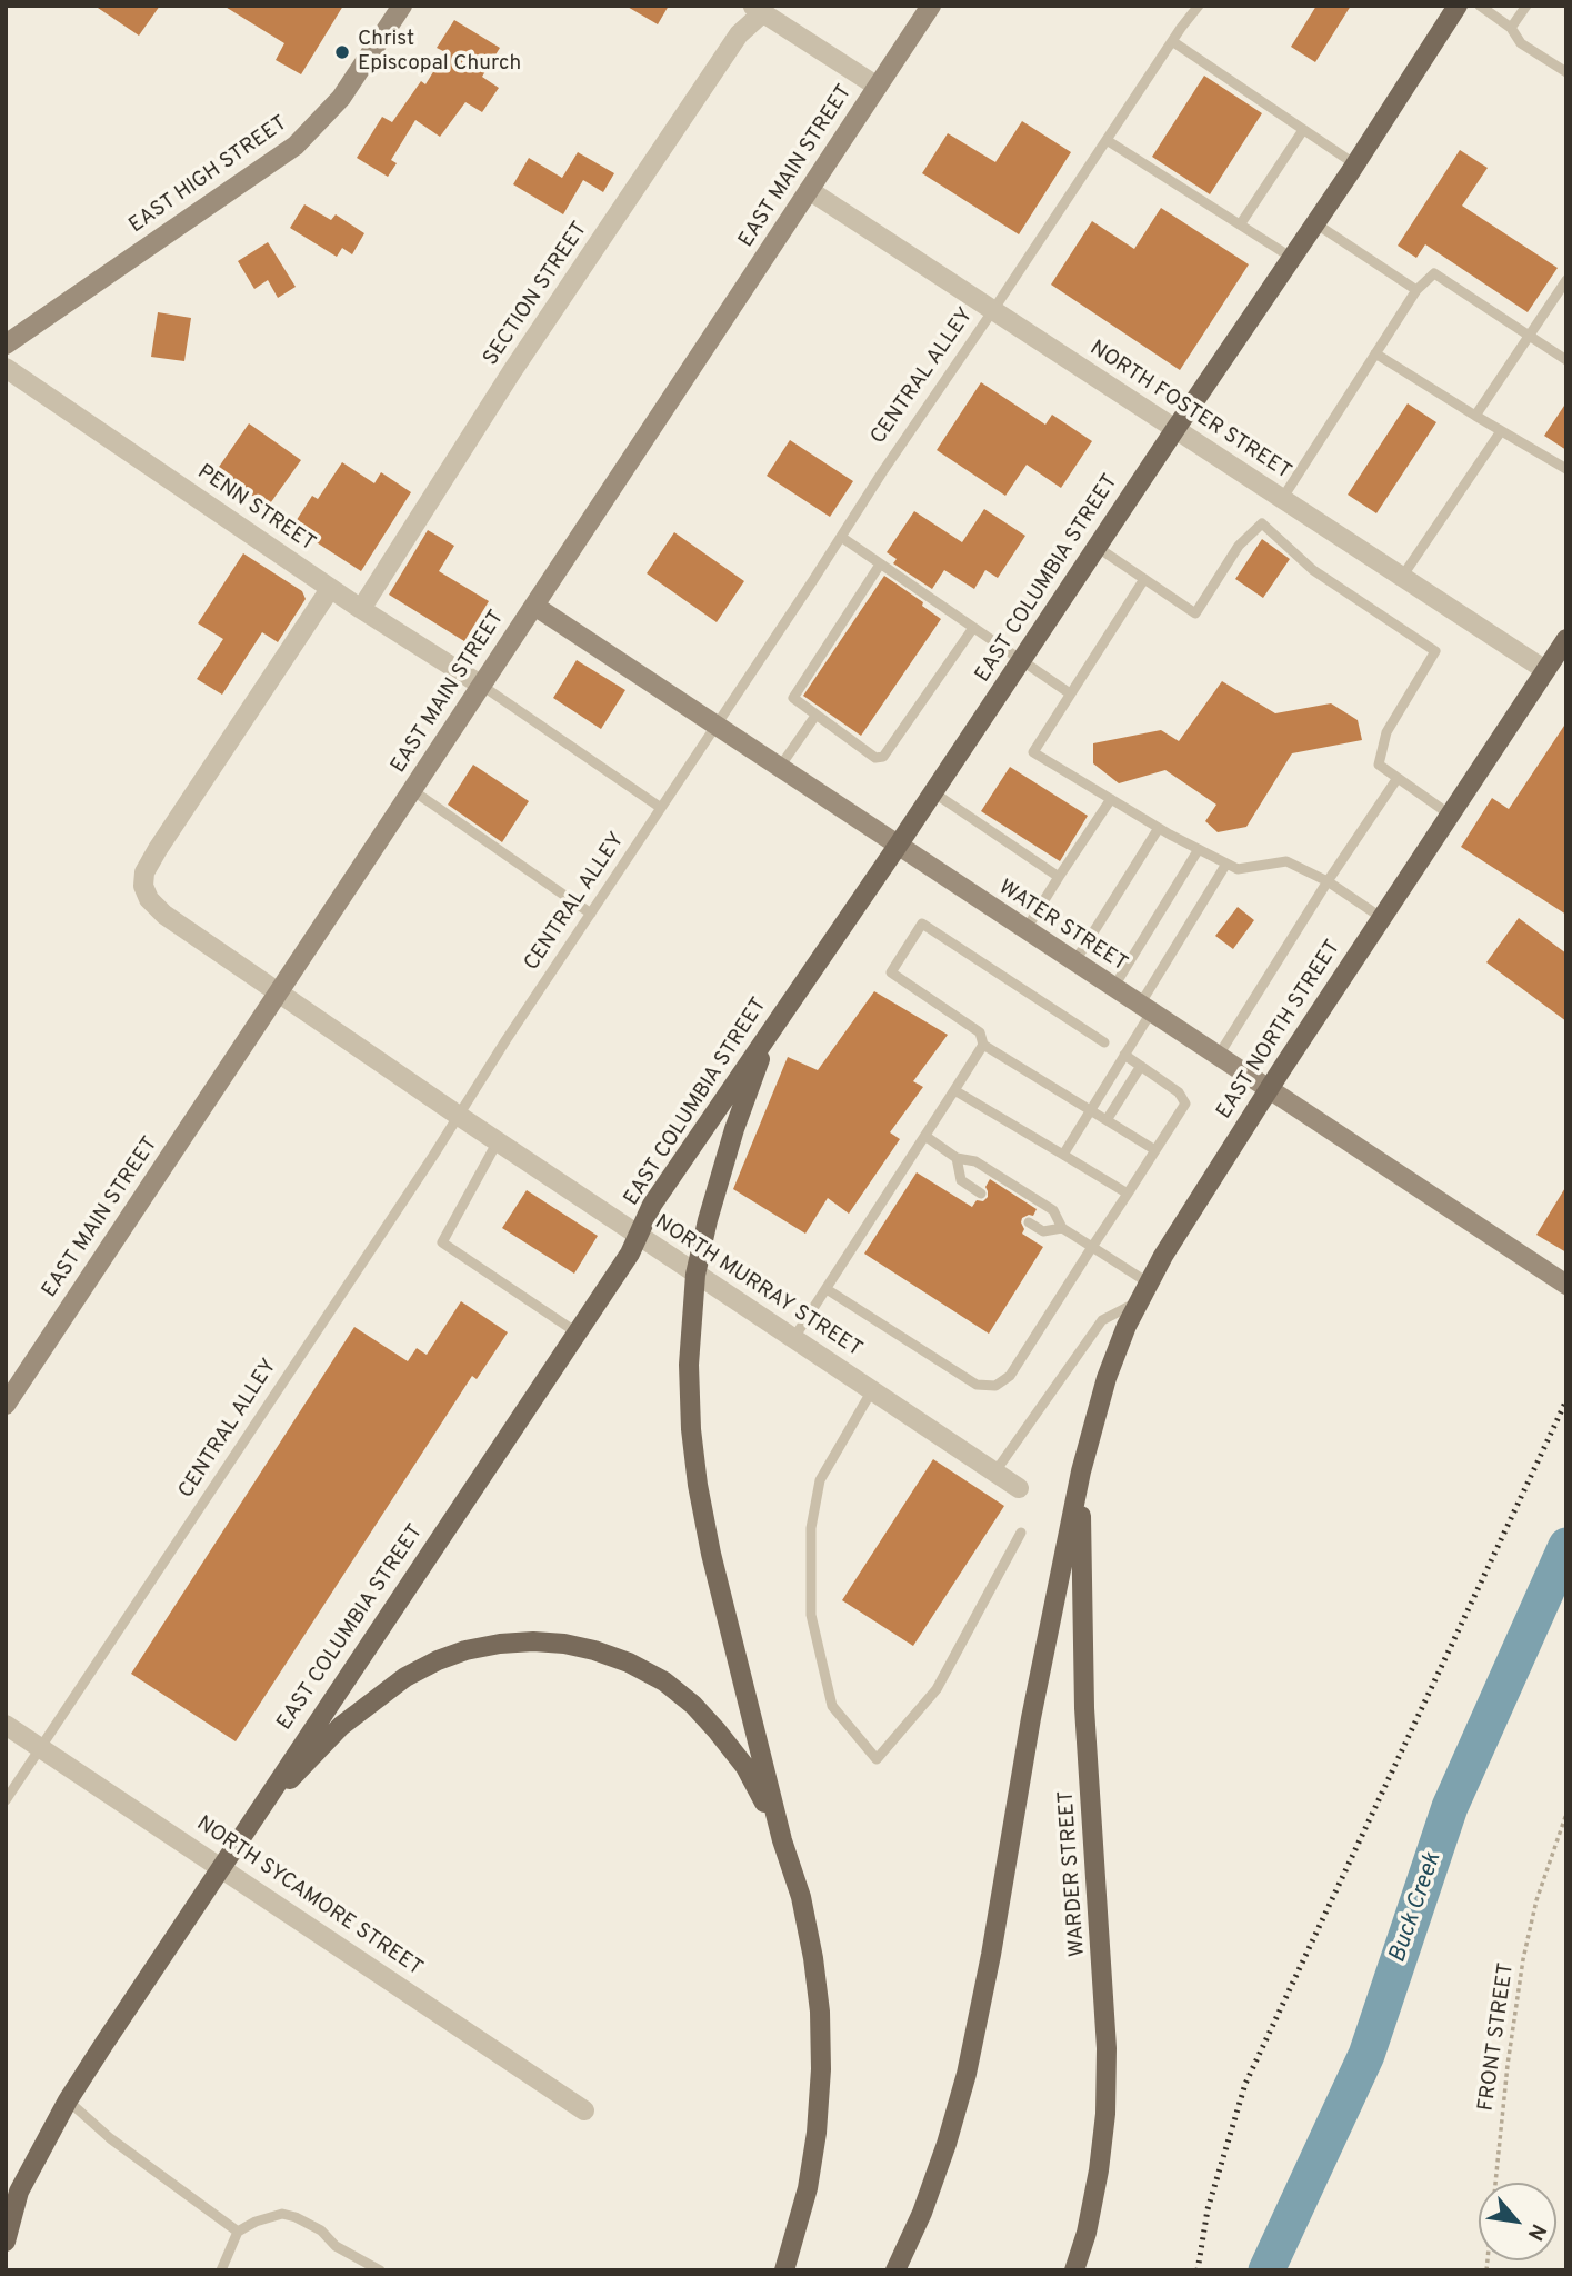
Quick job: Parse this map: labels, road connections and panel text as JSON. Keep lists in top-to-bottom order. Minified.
{"streets":{"main road":["EAST COLUMBIA STREET","EAST NORTH STREET","WARDER STREET"],"street":["EAST MAIN STREET","EAST HIGH STREET","SECTION STREET","NORTH FOSTER STREET","PENN STREET","WATER STREET","NORTH MURRAY STREET","NORTH SYCAMORE STREET"],"lane":["CENTRAL ALLEY"],"path":["FRONT STREET"]},"crossings":[["EAST MAIN STREET","NORTH FOSTER STREET"],["EAST MAIN STREET","PENN STREET"],["EAST MAIN STREET","WATER STREET"],["EAST MAIN STREET","NORTH MURRAY STREET"],["SECTION STREET","PENN STREET"],["CENTRAL ALLEY","NORTH FOSTER STREET"],["CENTRAL ALLEY","WATER STREET"],["CENTRAL ALLEY","NORTH MURRAY STREET"],["CENTRAL ALLEY","NORTH SYCAMORE STREET"],["NORTH FOSTER STREET","EAST COLUMBIA STREET"],["NORTH FOSTER STREET","EAST NORTH STREET"],["PENN STREET","NORTH MURRAY STREET"],["EAST COLUMBIA STREET","WATER STREET"],["EAST COLUMBIA STREET","NORTH MURRAY STREET"],["EAST COLUMBIA STREET","NORTH SYCAMORE STREET"],["WATER STREET","EAST NORTH STREET"],["EAST NORTH STREET","WARDER STREET"]],"water":["Buck Creek"],"places":["Christ Episcopal Church"],"north":"bottom right"}
